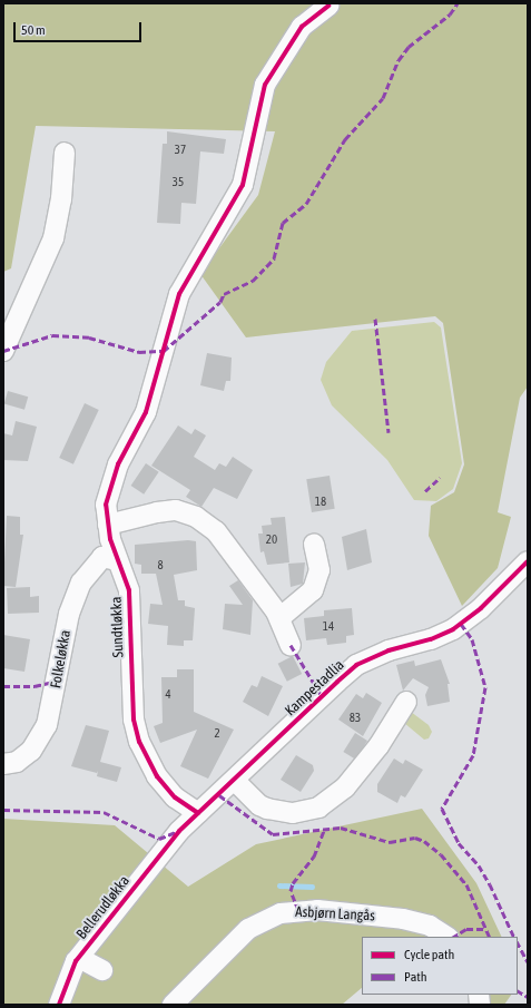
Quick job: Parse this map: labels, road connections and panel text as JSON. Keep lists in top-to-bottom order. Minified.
{"streets":{"street":["Sundtløkka","Folkeløkka","Kampestadlia","Bellerudløkka","Asbjørn Langås"]},"crossings":[["Sundtløkka","Folkeløkka"],["Sundtløkka","Kampestadlia"],["Kampestadlia","Bellerudløkka"]],"house_numbers":["37","35","18","20","8","14","4","83","2"],"legend":["Cycle path","Path"],"scale_bar":"50 m"}
